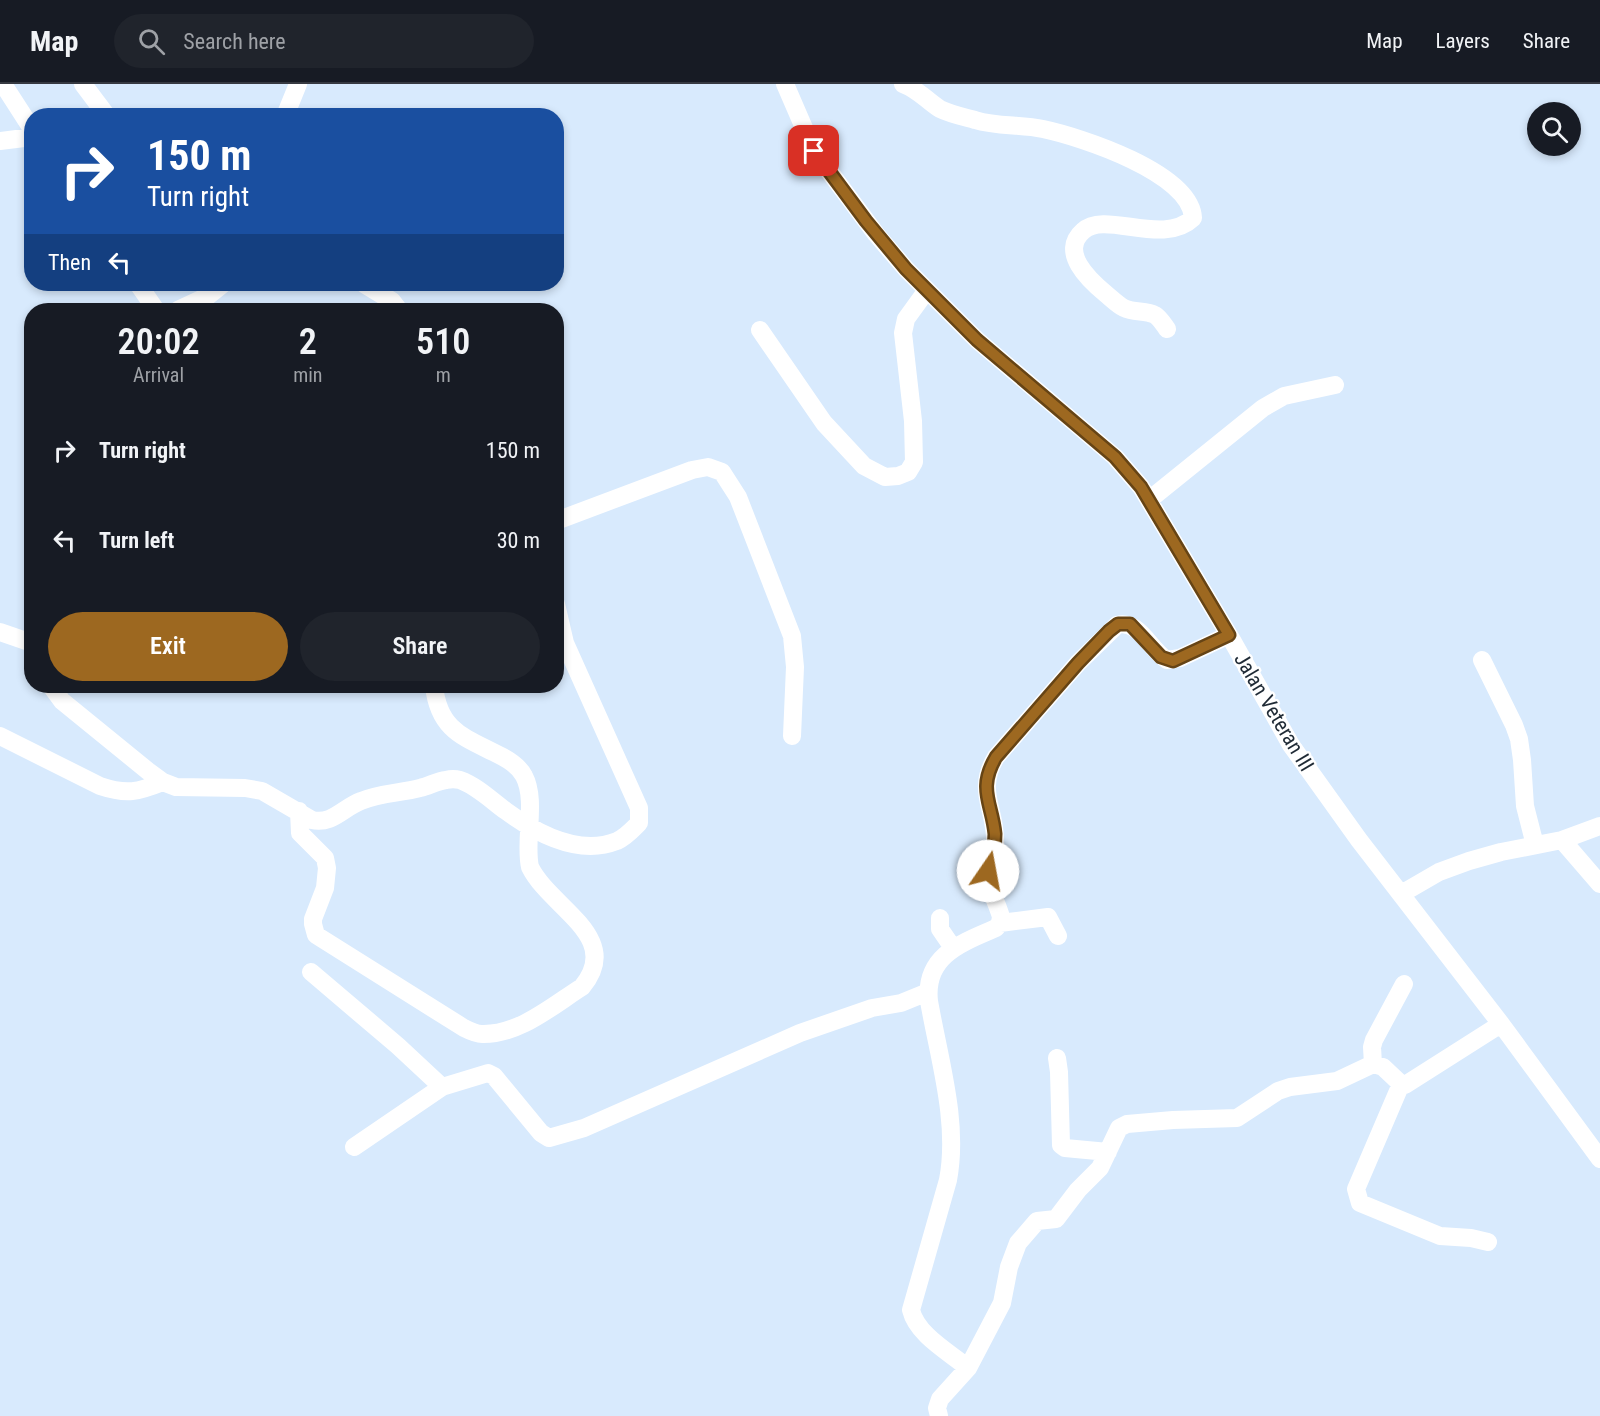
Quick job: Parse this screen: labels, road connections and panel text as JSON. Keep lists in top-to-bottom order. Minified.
{"streets":{"street":["Jalan Veteran III"]},"page":{"header":"Map","search":"Search here","nav":["Map","Layers","Share"],"turn":["150 m","Turn right"],"then":"Then","eta":["20:02","Arrival","2","min","510","m"],"list":[{"name":"Turn right","value":"150 m"},{"name":"Turn left","value":"30 m"}],"buttons":["Exit","Share"]}}
